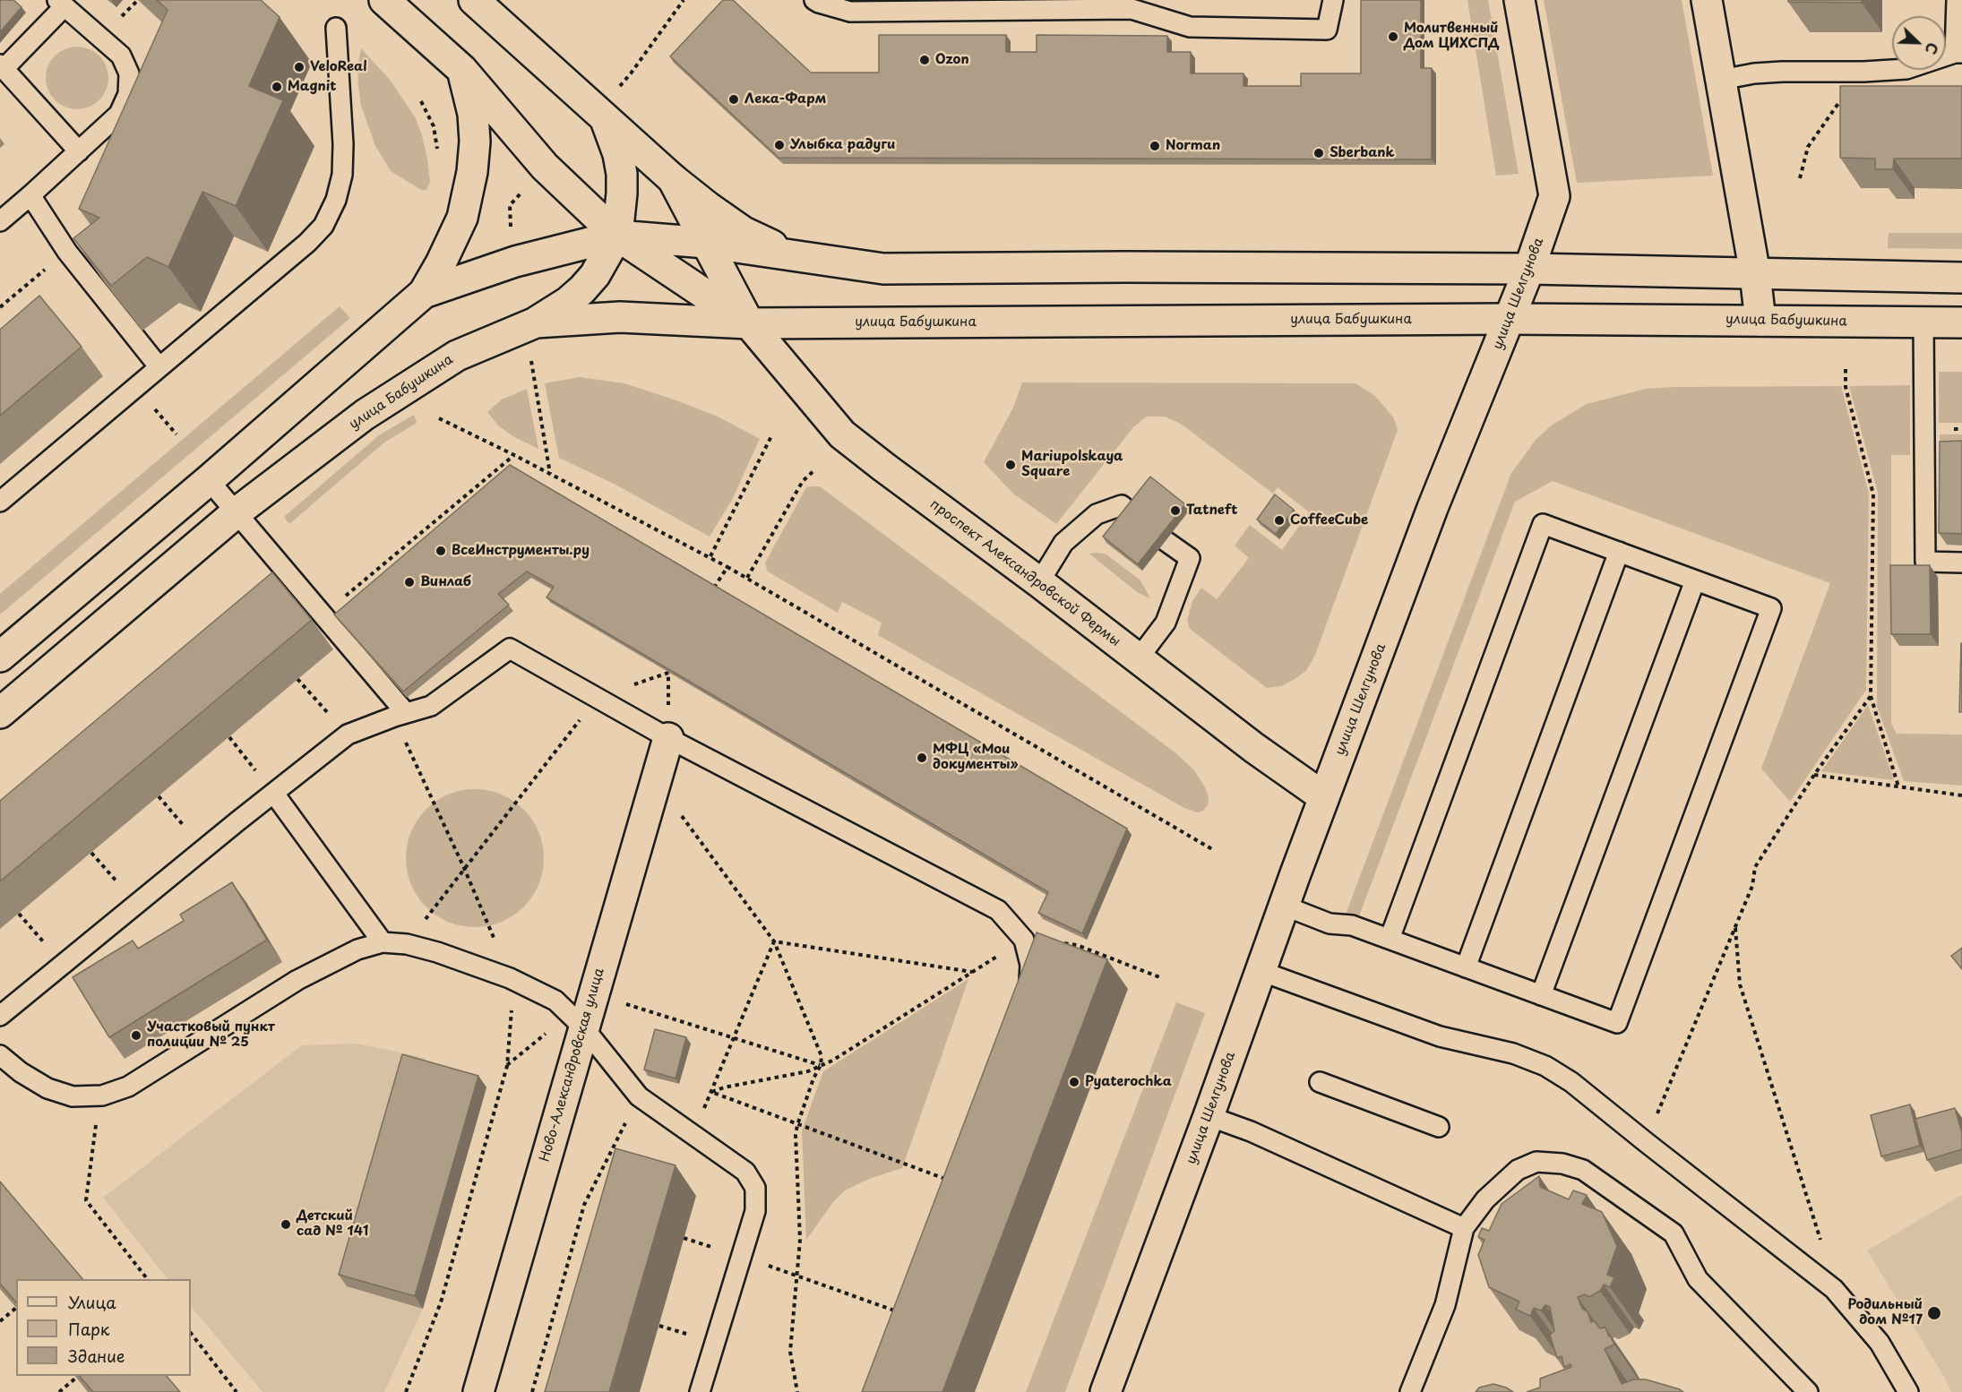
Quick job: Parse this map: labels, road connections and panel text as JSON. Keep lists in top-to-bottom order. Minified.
{"streets":{"main road":["улица Шелгунова","улица Бабушкина","проспект Александровской Фермы","Ново-Александровская улица"]},"crossings":[["улица Шелгунова","улица Бабушкина"],["улица Шелгунова","проспект Александровской Фермы"],["улица Бабушкина","проспект Александровской Фермы"]],"places":["Молитвенный Дом ЦИХСПД","Ozon","VeloReal","Magnit","Лека-Фарм","Улыбка радуги","Norman","Sberbank","Mariupolskaya Square","Tatneft","CoffeeCube","ВсеИнструменты.ру","Винлаб","МФЦ «Мои документы»","Участковый пункт полиции № 25","Pyaterochka","Детский сад № 141","Родильный дом №17"],"legend":["Улица","Парк","Здание"],"north":"bottom right"}
